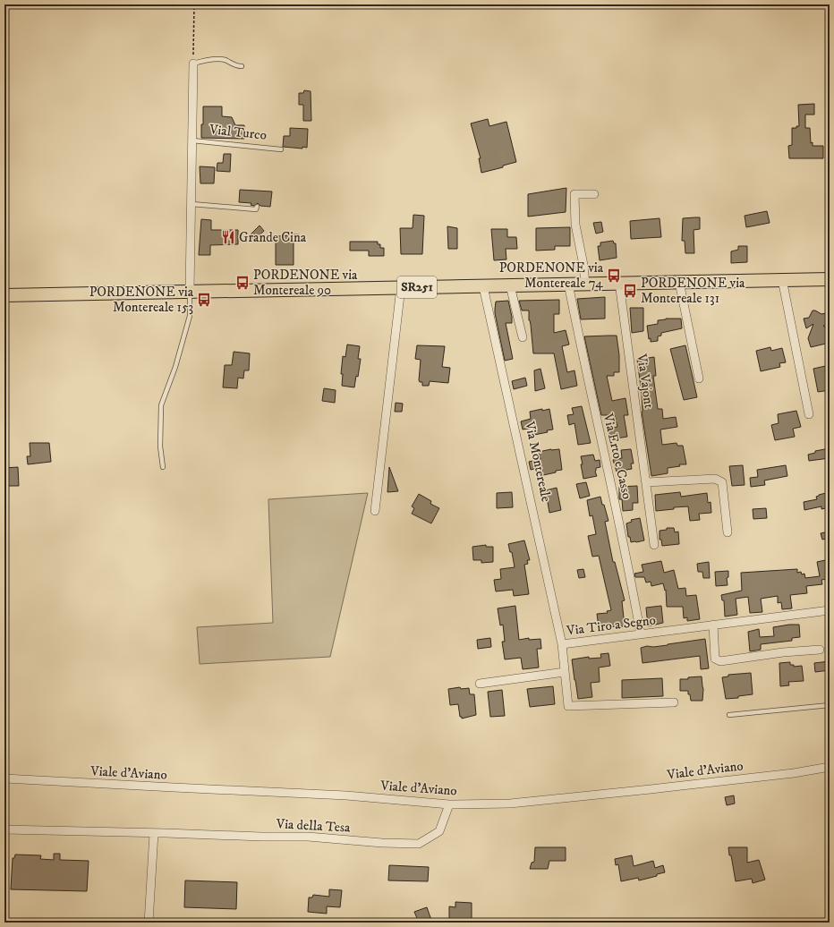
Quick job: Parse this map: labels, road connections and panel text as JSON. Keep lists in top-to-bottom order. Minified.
{"streets":{"main road":["SR251"],"street":["Vial Turco","Via Vajont","Via Erto e Casso","Via Montereale","Via Tiro a Segno","Viale d'Aviano","Via della Tesa"]},"crossings":[["Vial Turco","SR251"],["SR251","Via Vajont"],["SR251","Via Erto e Casso"],["SR251","Via Montereale"],["Via Erto e Casso","Via Tiro a Segno"],["Via Montereale","Via Tiro a Segno"],["Viale d'Aviano","Via della Tesa"]],"places":{"restaurant":["Grande Cina"],"bus stop":["PORDENONE via Montereale 74","PORDENONE via Montereale 90","PORDENONE via Montereale 131","PORDENONE via Montereale 153"]}}
